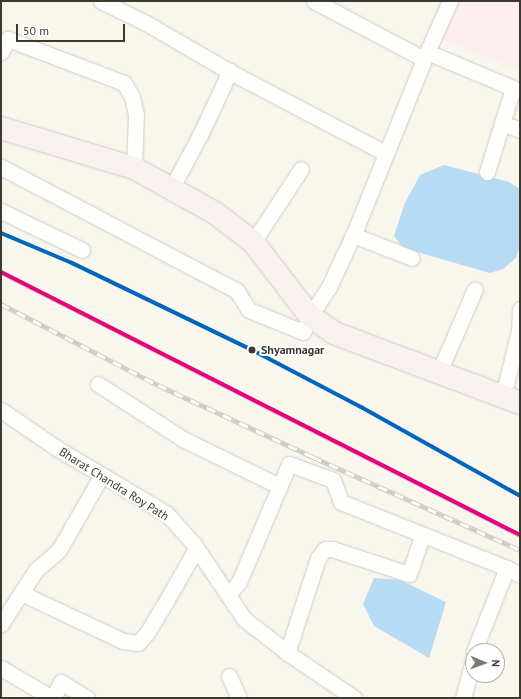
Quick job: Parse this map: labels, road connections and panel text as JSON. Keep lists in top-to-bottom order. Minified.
{"streets":{"street":["Bharat Chandra Roy Path"]},"places":["Shyamnagar"],"scale_bar":"50 m","north":"right"}
